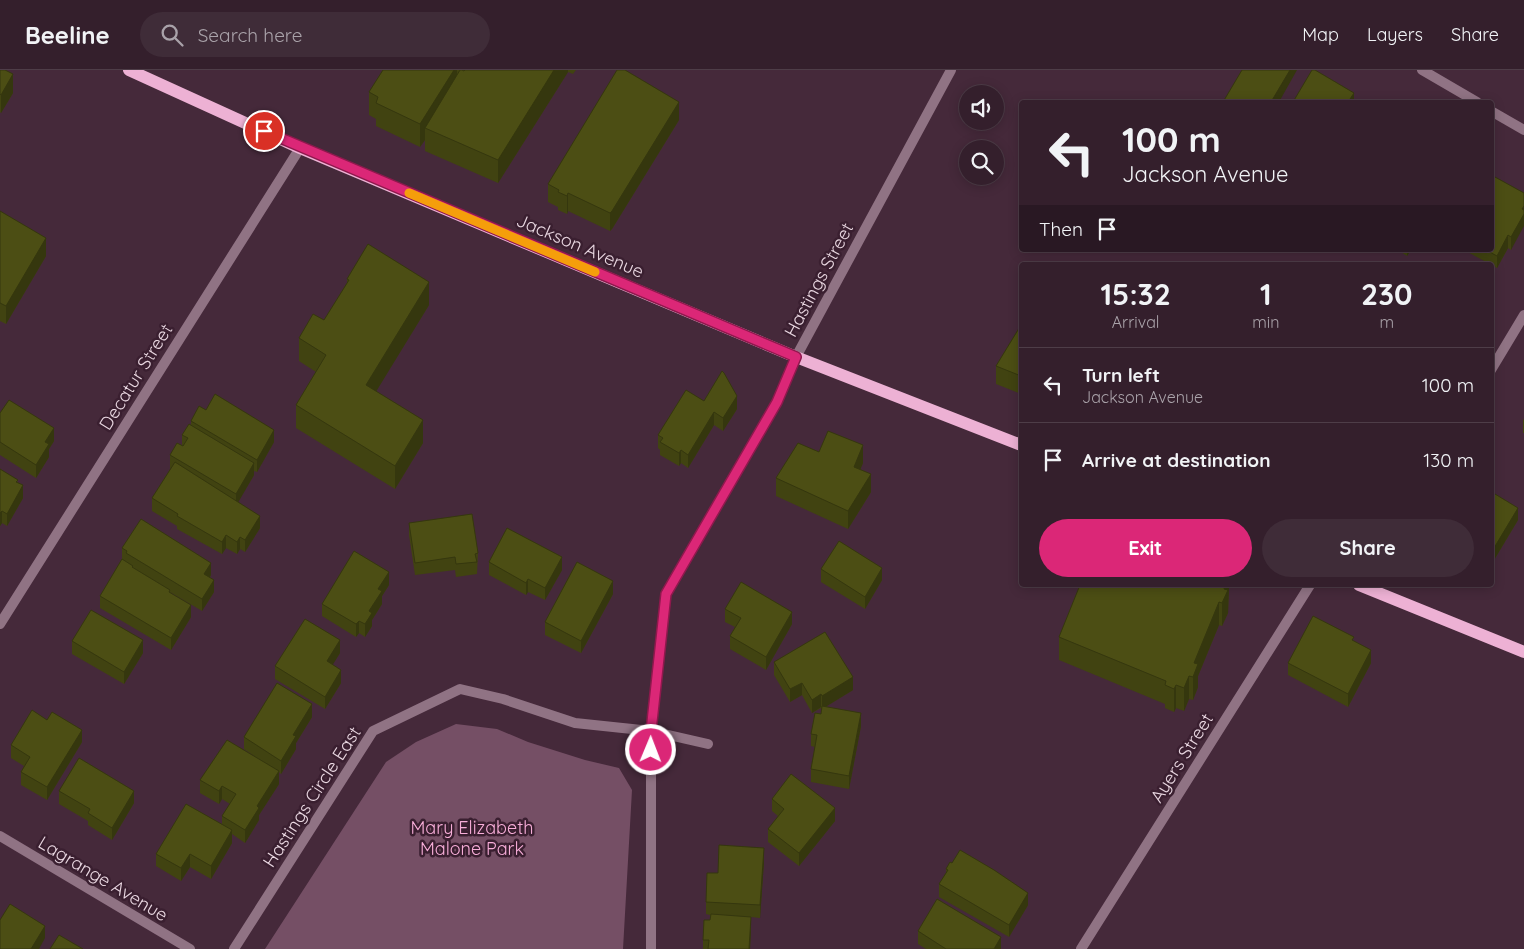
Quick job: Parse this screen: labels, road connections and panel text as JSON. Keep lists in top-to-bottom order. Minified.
{"streets":{"main road":["Jackson Avenue"],"street":["Hastings Street","Decatur Street","Ayers Street","Hastings Circle East","Lagrange Avenue"]},"crossings":[["Jackson Avenue","Hastings Street"],["Jackson Avenue","Decatur Street"],["Hastings Street","Hastings Circle East"]],"parks":["Mary Elizabeth Malone Park"],"page":{"header":"Beeline","search":"Search here","nav":["Map","Layers","Share"],"turn":["100 m","Jackson Avenue"],"then":"Then","eta":["15:32","Arrival","1","min","230","m"],"list":[{"name":"Turn left","note":"Jackson Avenue","value":"100 m"},{"name":"Arrive at destination","value":"130 m"}],"buttons":["Exit","Share"]}}
